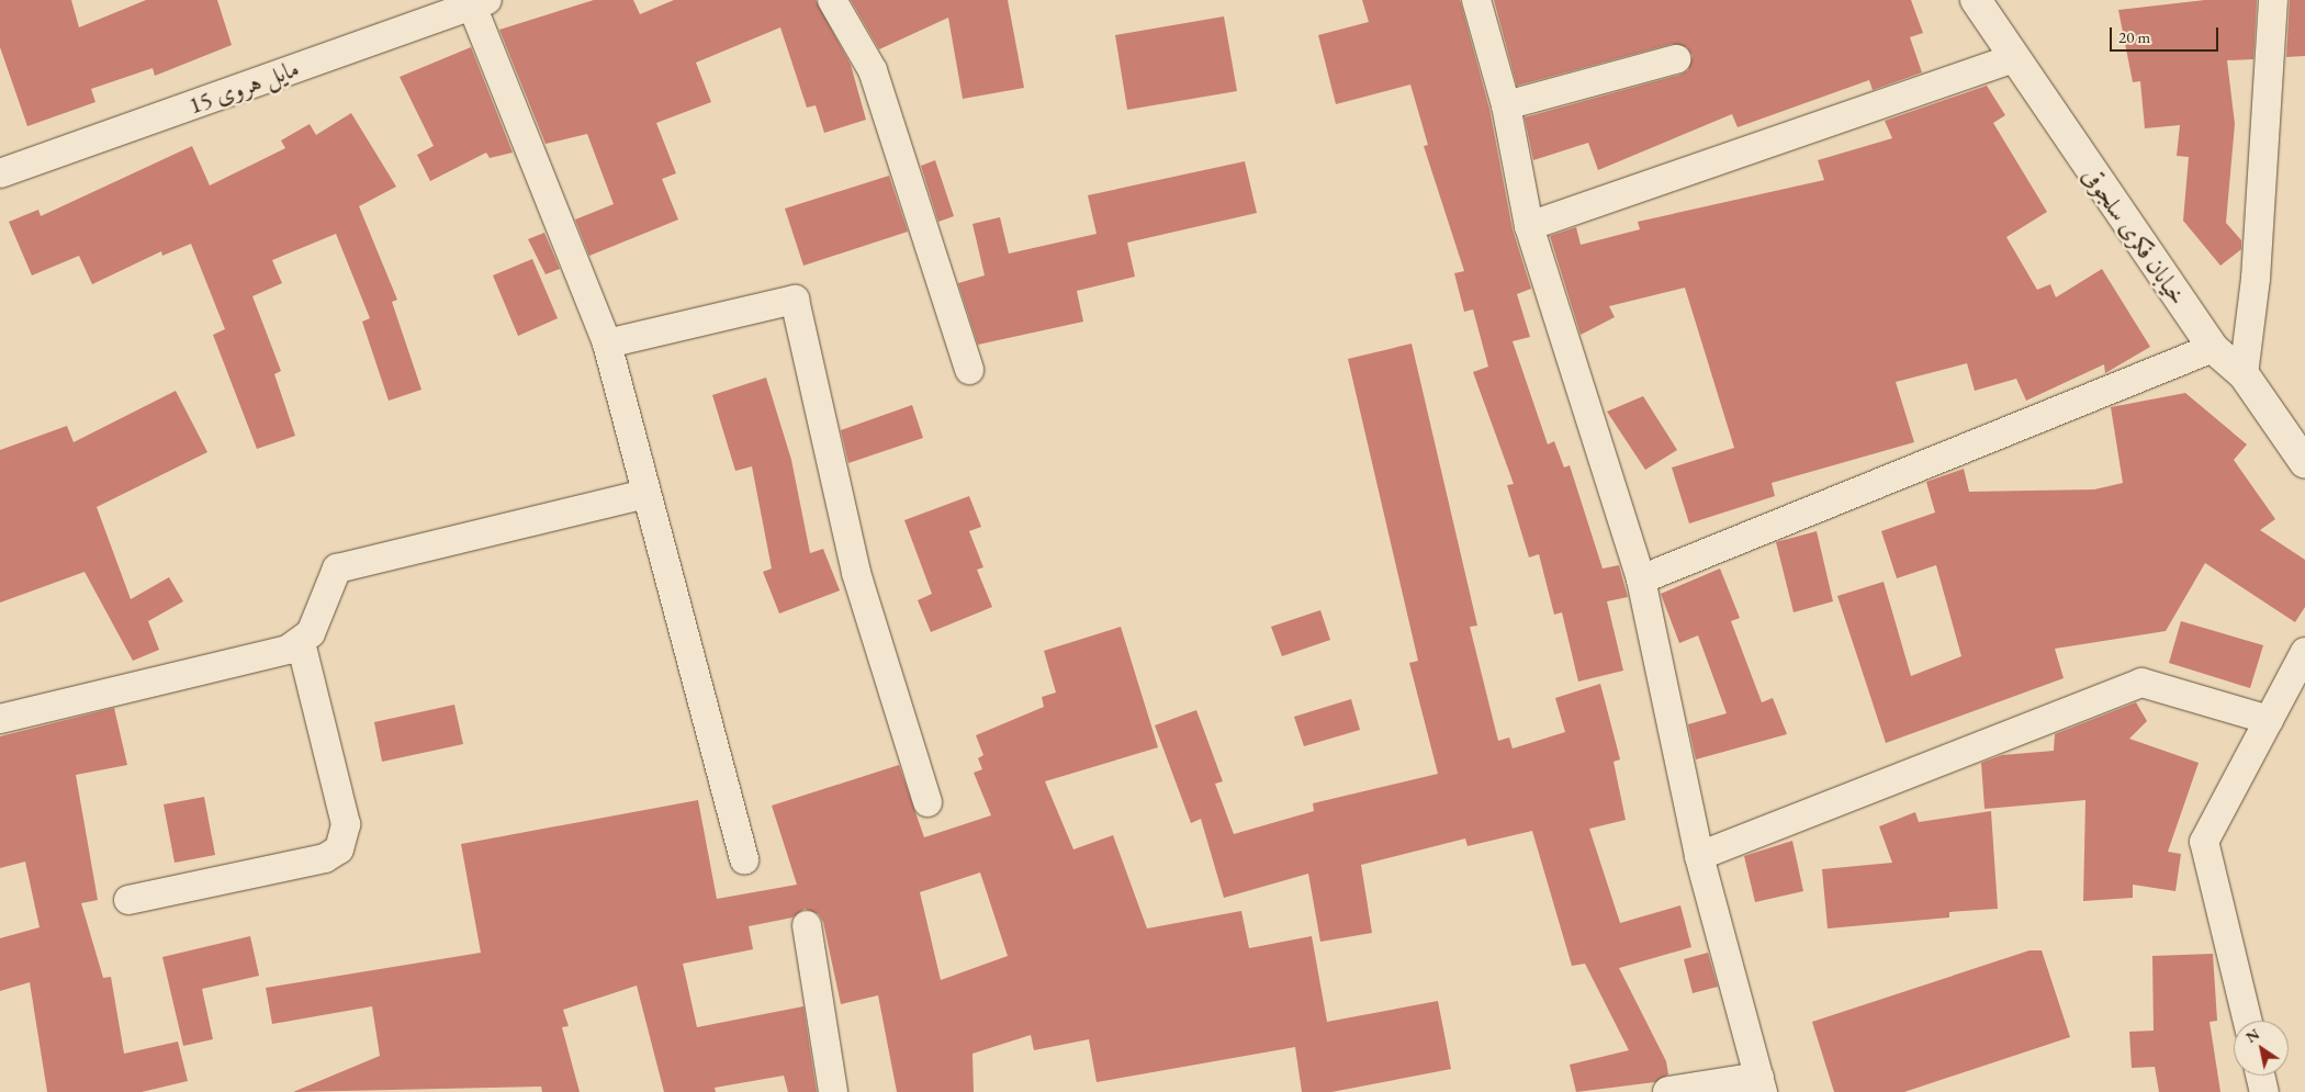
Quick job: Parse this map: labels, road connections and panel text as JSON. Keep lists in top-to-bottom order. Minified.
{"streets":{"street":["مایل هروی 15","خیابان فکری سلجوقی"]},"scale_bar":"20 m","north":"top left"}
